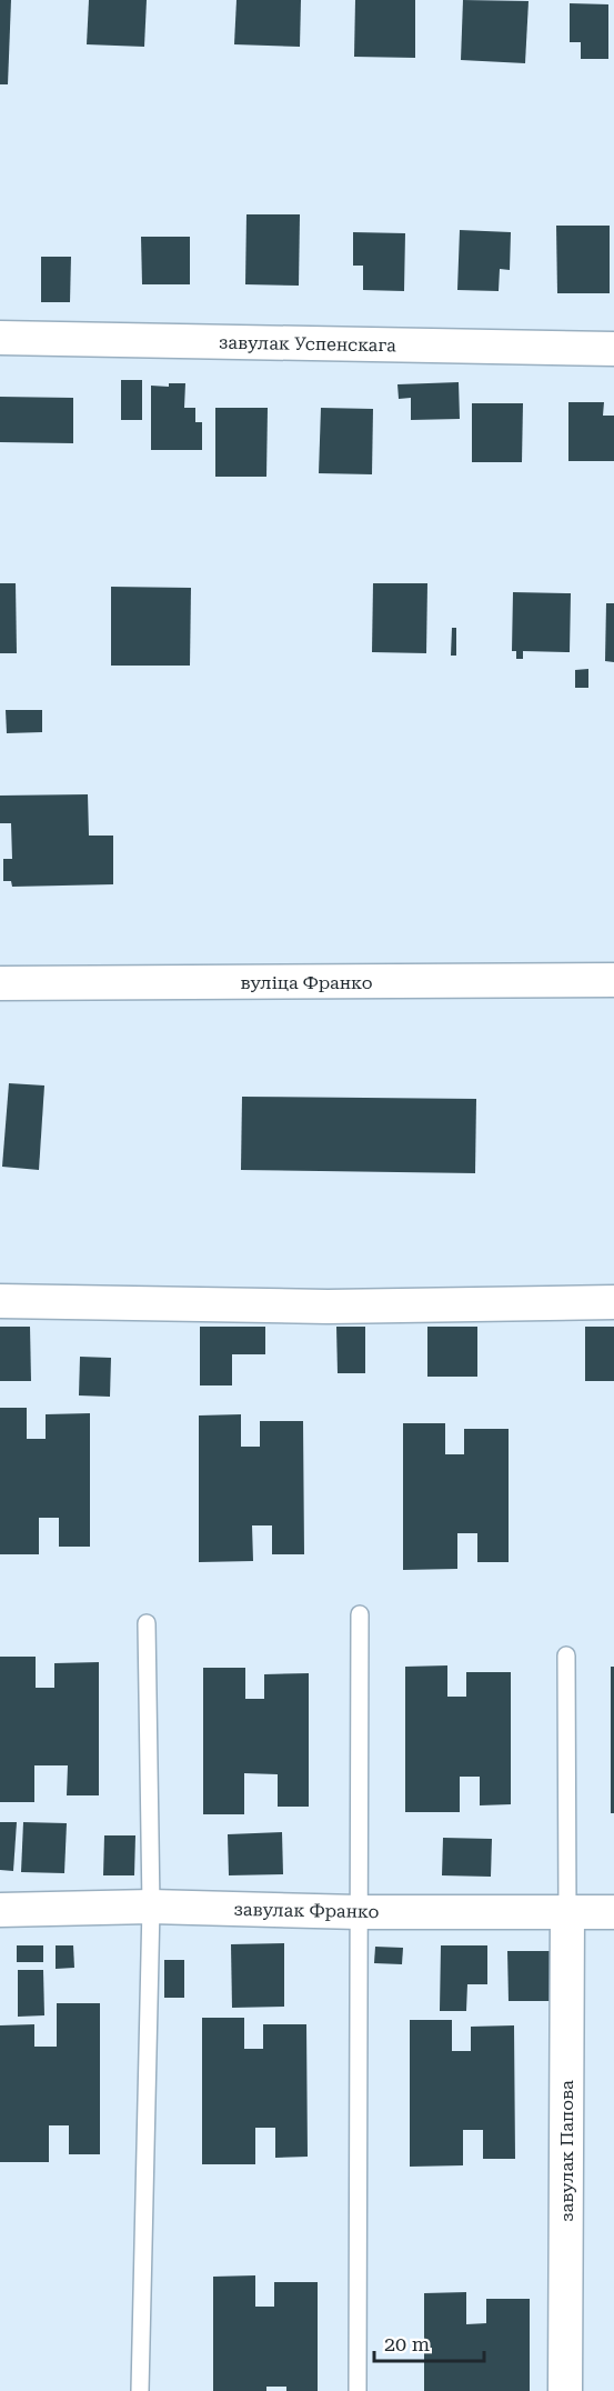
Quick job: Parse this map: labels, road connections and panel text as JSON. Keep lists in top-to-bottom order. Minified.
{"streets":{"street":["завулак Успенскага","вуліца Франко","завулак Франко","завулак Папова"]},"crossings":[["завулак Франко","завулак Папова"]],"scale_bar":"20 m"}
